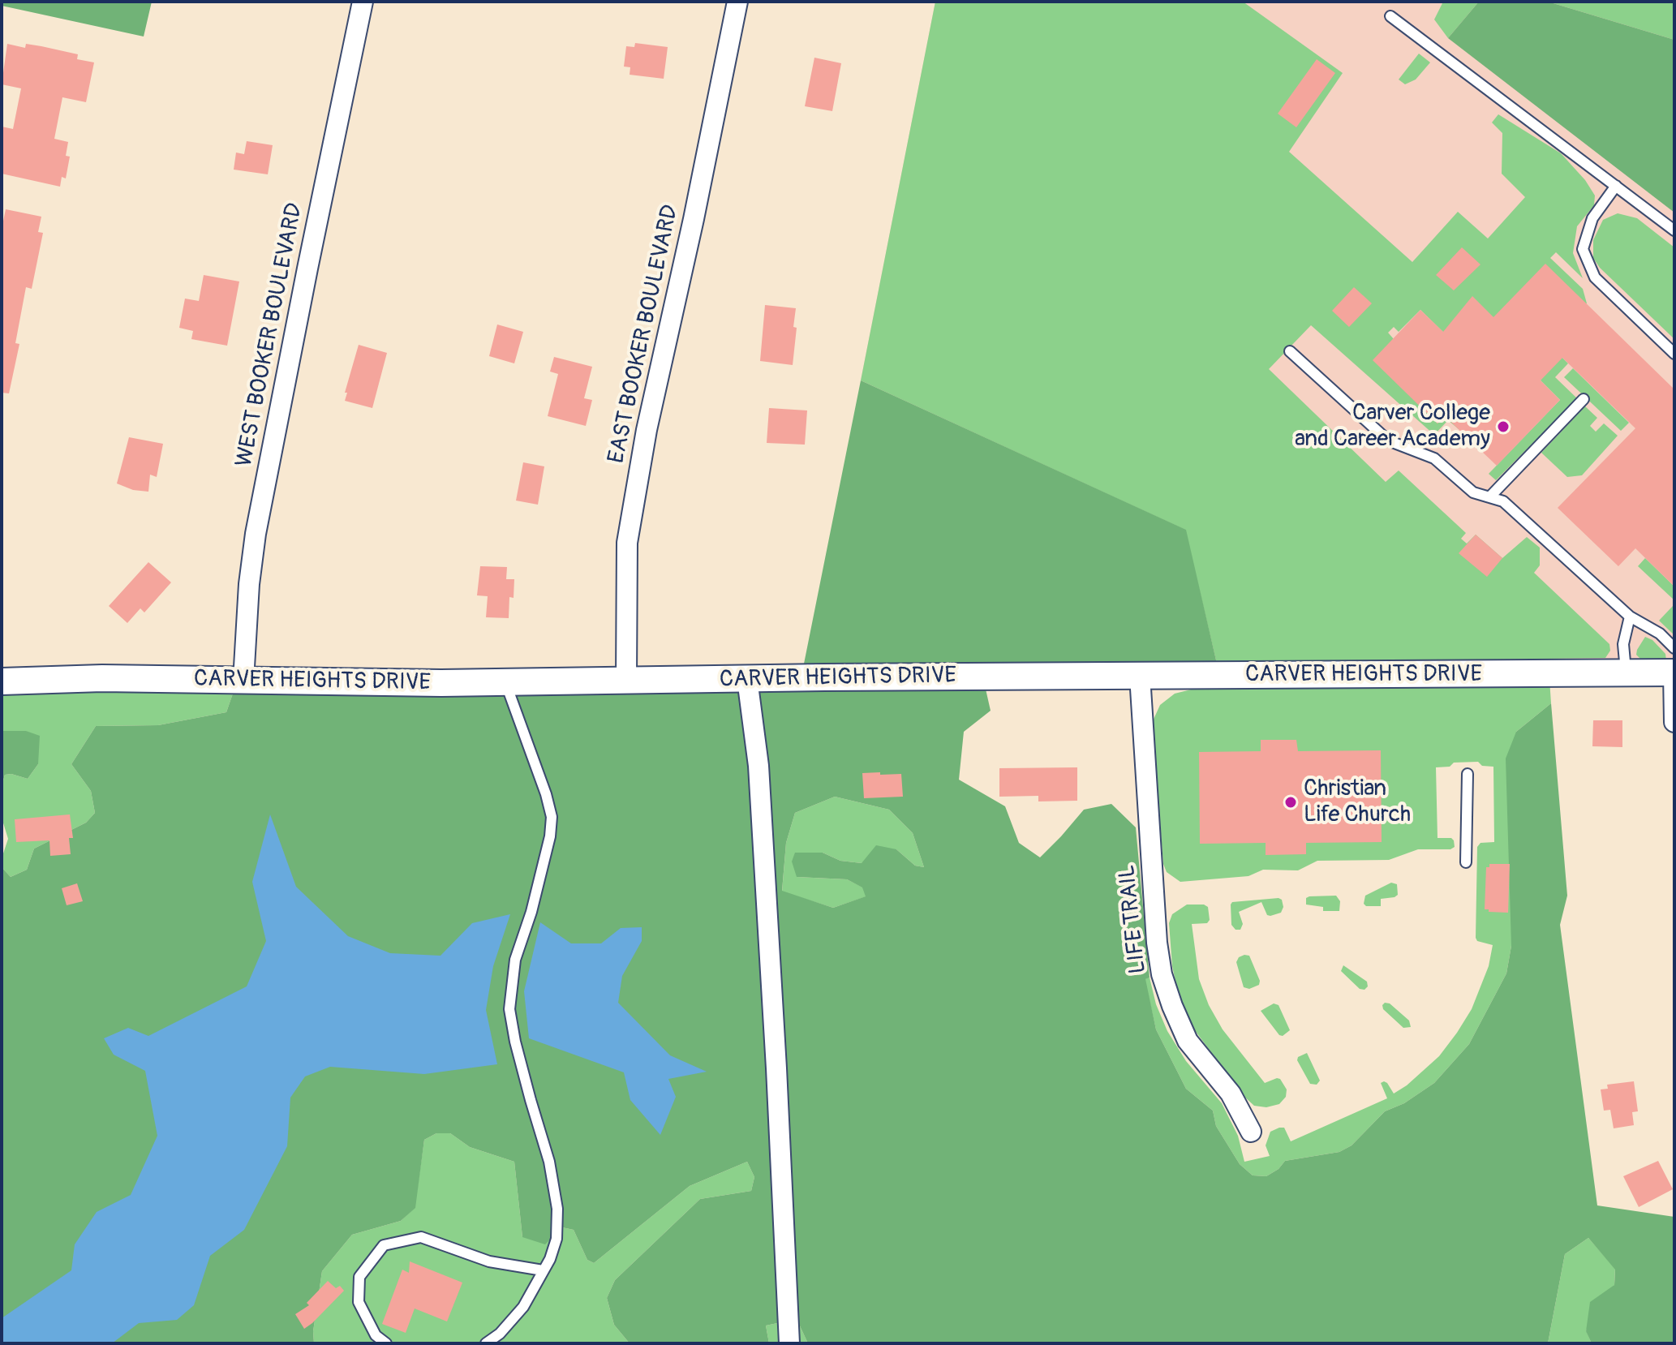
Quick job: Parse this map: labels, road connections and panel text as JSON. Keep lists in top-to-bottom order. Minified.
{"streets":{"street":["EAST BOOKER BOULEVARD","WEST BOOKER BOULEVARD","CARVER HEIGHTS DRIVE","LIFE TRAIL"]},"crossings":[["EAST BOOKER BOULEVARD","CARVER HEIGHTS DRIVE"],["WEST BOOKER BOULEVARD","CARVER HEIGHTS DRIVE"],["CARVER HEIGHTS DRIVE","LIFE TRAIL"]],"places":["Carver College and Career Academy","Christian Life Church"]}
